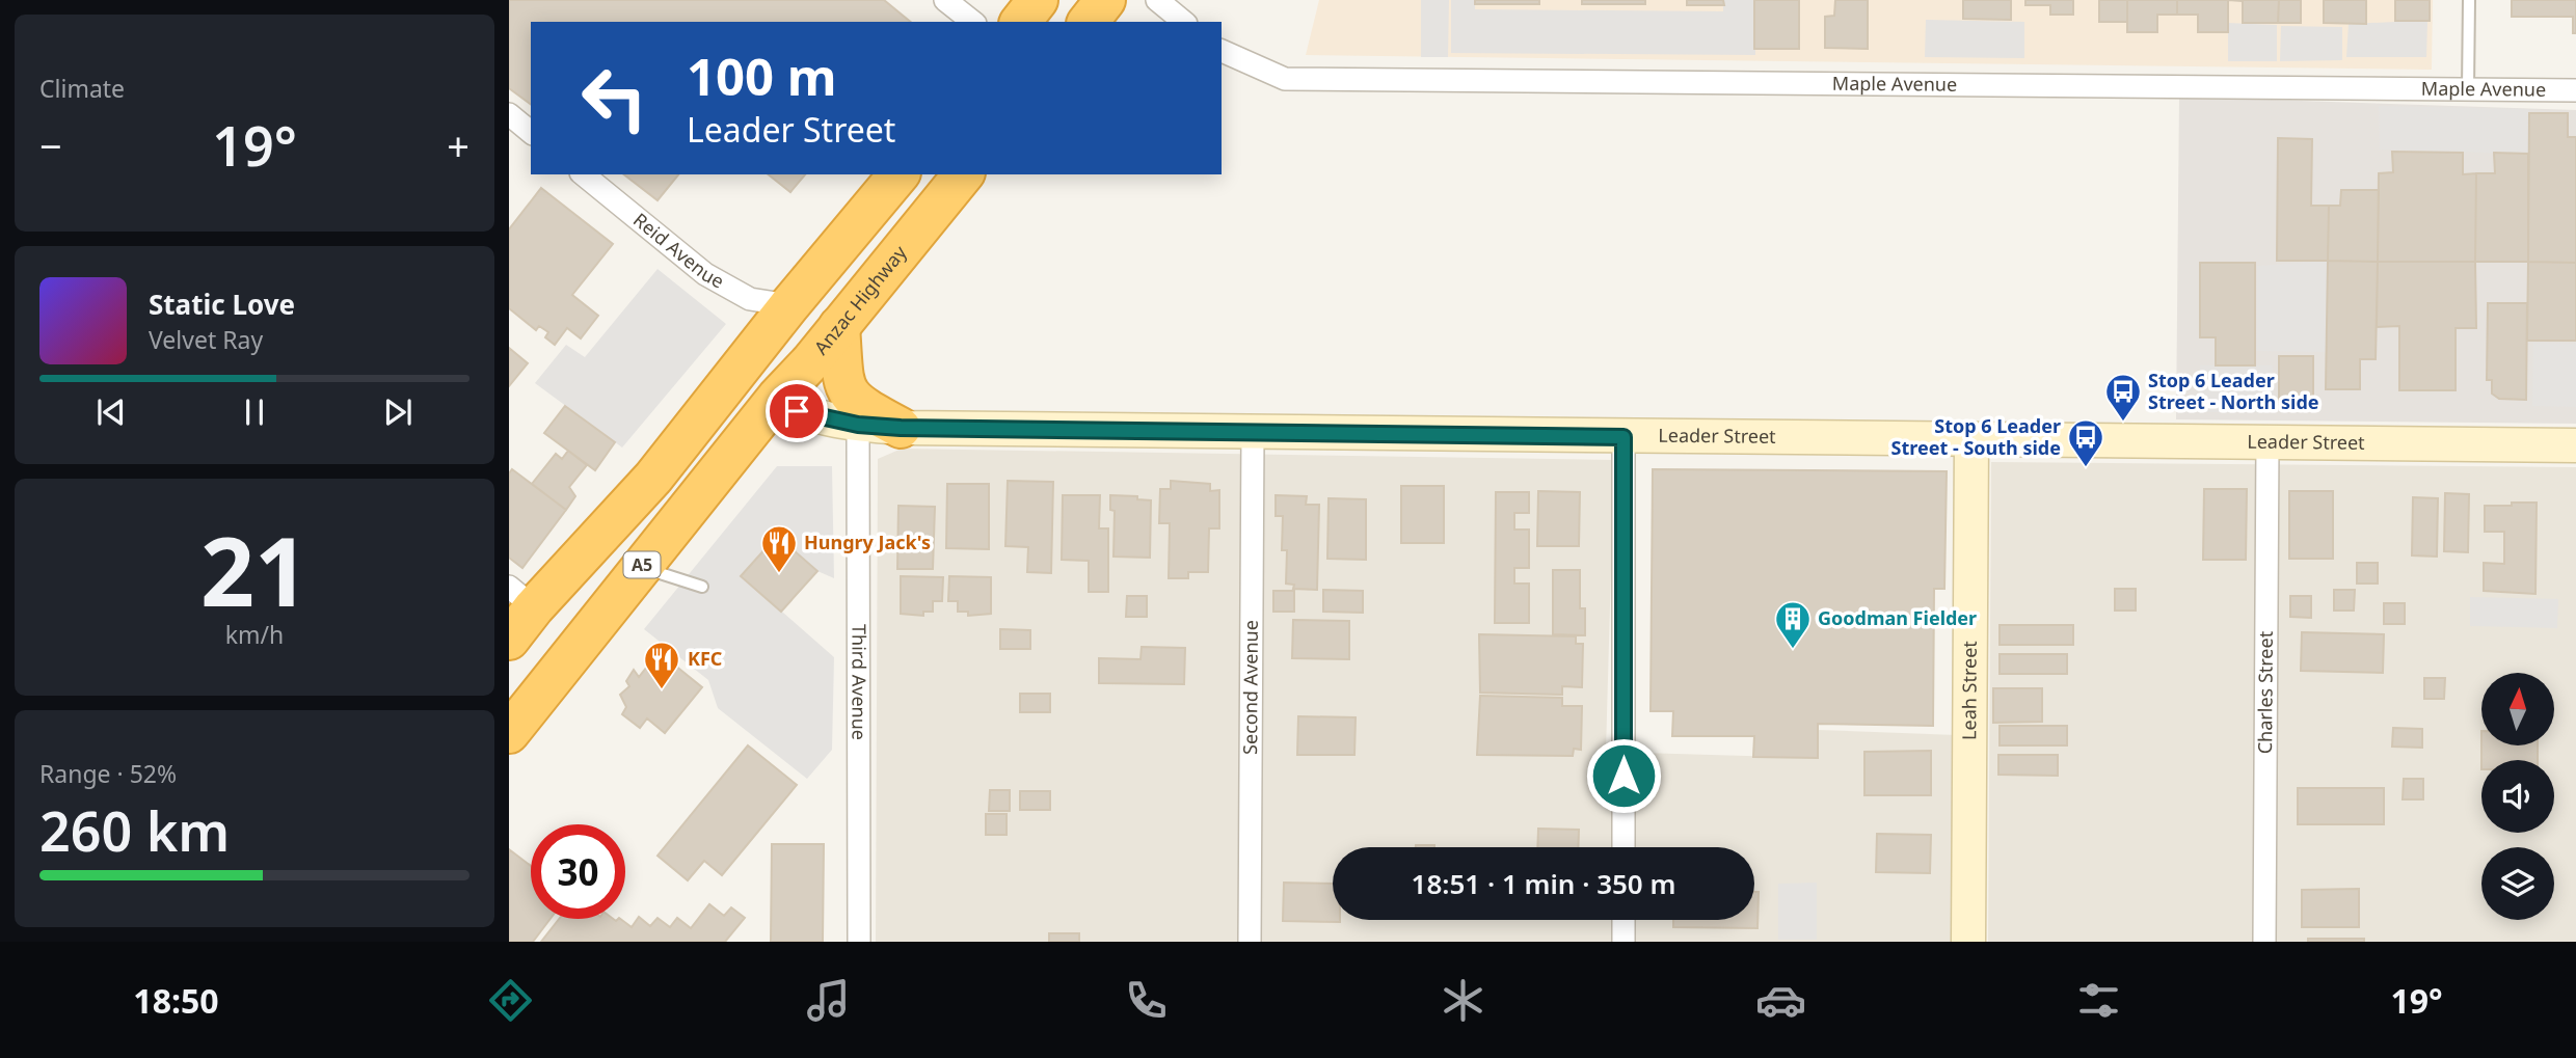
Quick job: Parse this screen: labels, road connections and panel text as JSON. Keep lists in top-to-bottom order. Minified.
{"streets":{"highway":["Anzac Highway","A5"],"main road":["Leader Street","Leah Street"],"street":["Maple Avenue","Reid Avenue","Third Avenue","Second Avenue","Charles Street"]},"crossings":[["Anzac Highway","Leader Street"],["Leader Street","Third Avenue"],["Leader Street","Second Avenue"],["Leader Street","Leah Street"],["Leader Street","Charles Street"]],"places":{"bus stop":["Stop 6 Leader Street - North side","Stop 6 Leader Street - South side"],"restaurant":["Hungry Jack's","KFC"],"building":["Goodman Fielder"]},"north":"top","page":{"tile":["Climate",["21","km/h"],["Range · 52%","260 km"]],"turn":["100 m","Leader Street"],"heat":["−","19°","+"],"song":["Static Love","Velvet Ray"],"limit":"30","trip":"18:51 · 1 min · 350 m","tabs":["18:50","19°"]}}
